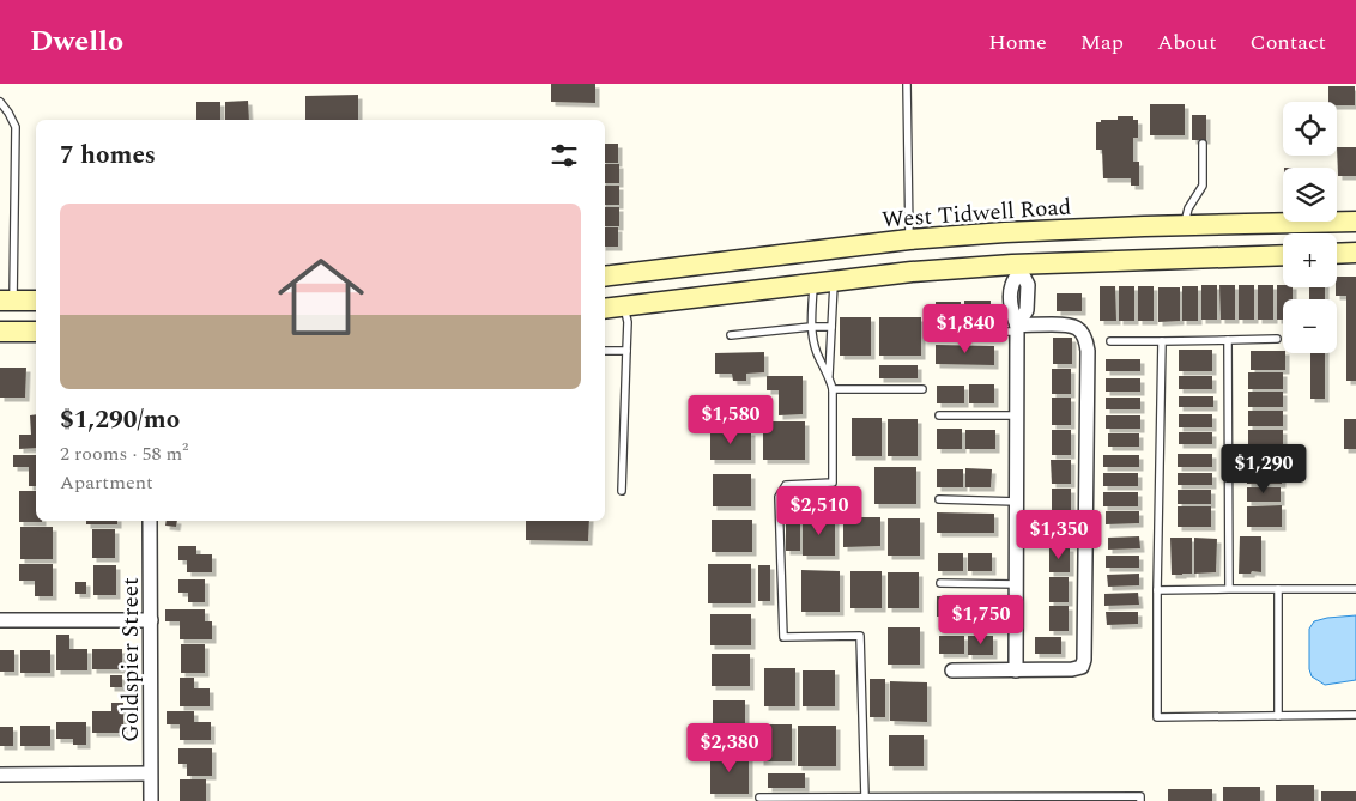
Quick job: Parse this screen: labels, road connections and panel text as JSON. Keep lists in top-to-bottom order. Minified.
{"streets":{"main road":["West Tidwell Road"],"street":["Goldspier Street"]},"page":{"header":"Dwello","nav":["Home","Map","About","Contact"],"map_buttons":["+","−"],"heading":"7 homes","list":[{"name":"$1,290/mo","note":"2 rooms · 58 m² · Apartment"}],"price":["$1,840","$1,580","$1,290","$2,510","$1,350","$1,750","$2,380"]}}
